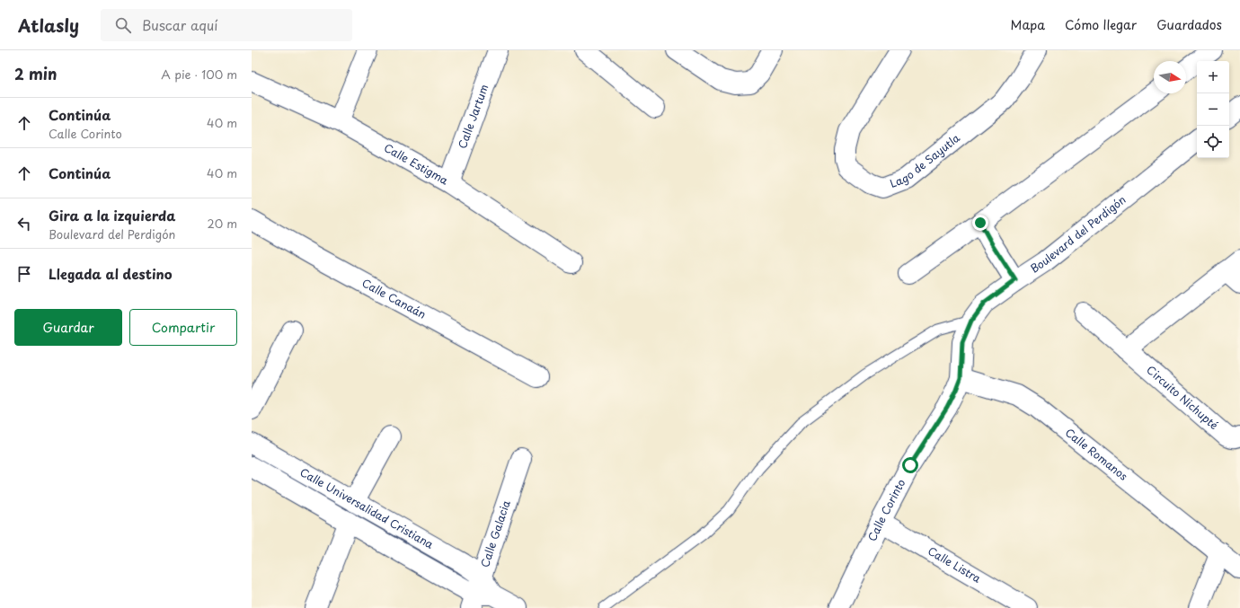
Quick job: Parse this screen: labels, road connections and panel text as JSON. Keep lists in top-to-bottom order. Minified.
{"streets":{"street":["Calle Jartum","Lago de Sayutla","Calle Estigma","Boulevard del Perdigón","Calle Canaán","Circuito Nichupté","Calle Romanos","Calle Universalidad Cristiana","Calle Corinto","Calle Galacia","Calle Listra"]},"crossings":[["Calle Jartum","Calle Estigma"],["Boulevard del Perdigón","Calle Corinto"],["Calle Romanos","Calle Corinto"],["Calle Universalidad Cristiana","Calle Galacia"],["Calle Corinto","Calle Listra"]],"north":"right","page":{"header":"Atlasly","search":"Buscar aquí","nav":["Mapa","Cómo llegar","Guardados"],"heading":["2 min","A pie · 100 m"],"map_buttons":["+","−"],"list":[["Continúa","Calle Corinto","40 m"],["Continúa","40 m"],["Gira a la izquierda","Boulevard del Perdigón","20 m"],"Llegada al destino"],"buttons":["Guardar","Compartir"]}}
